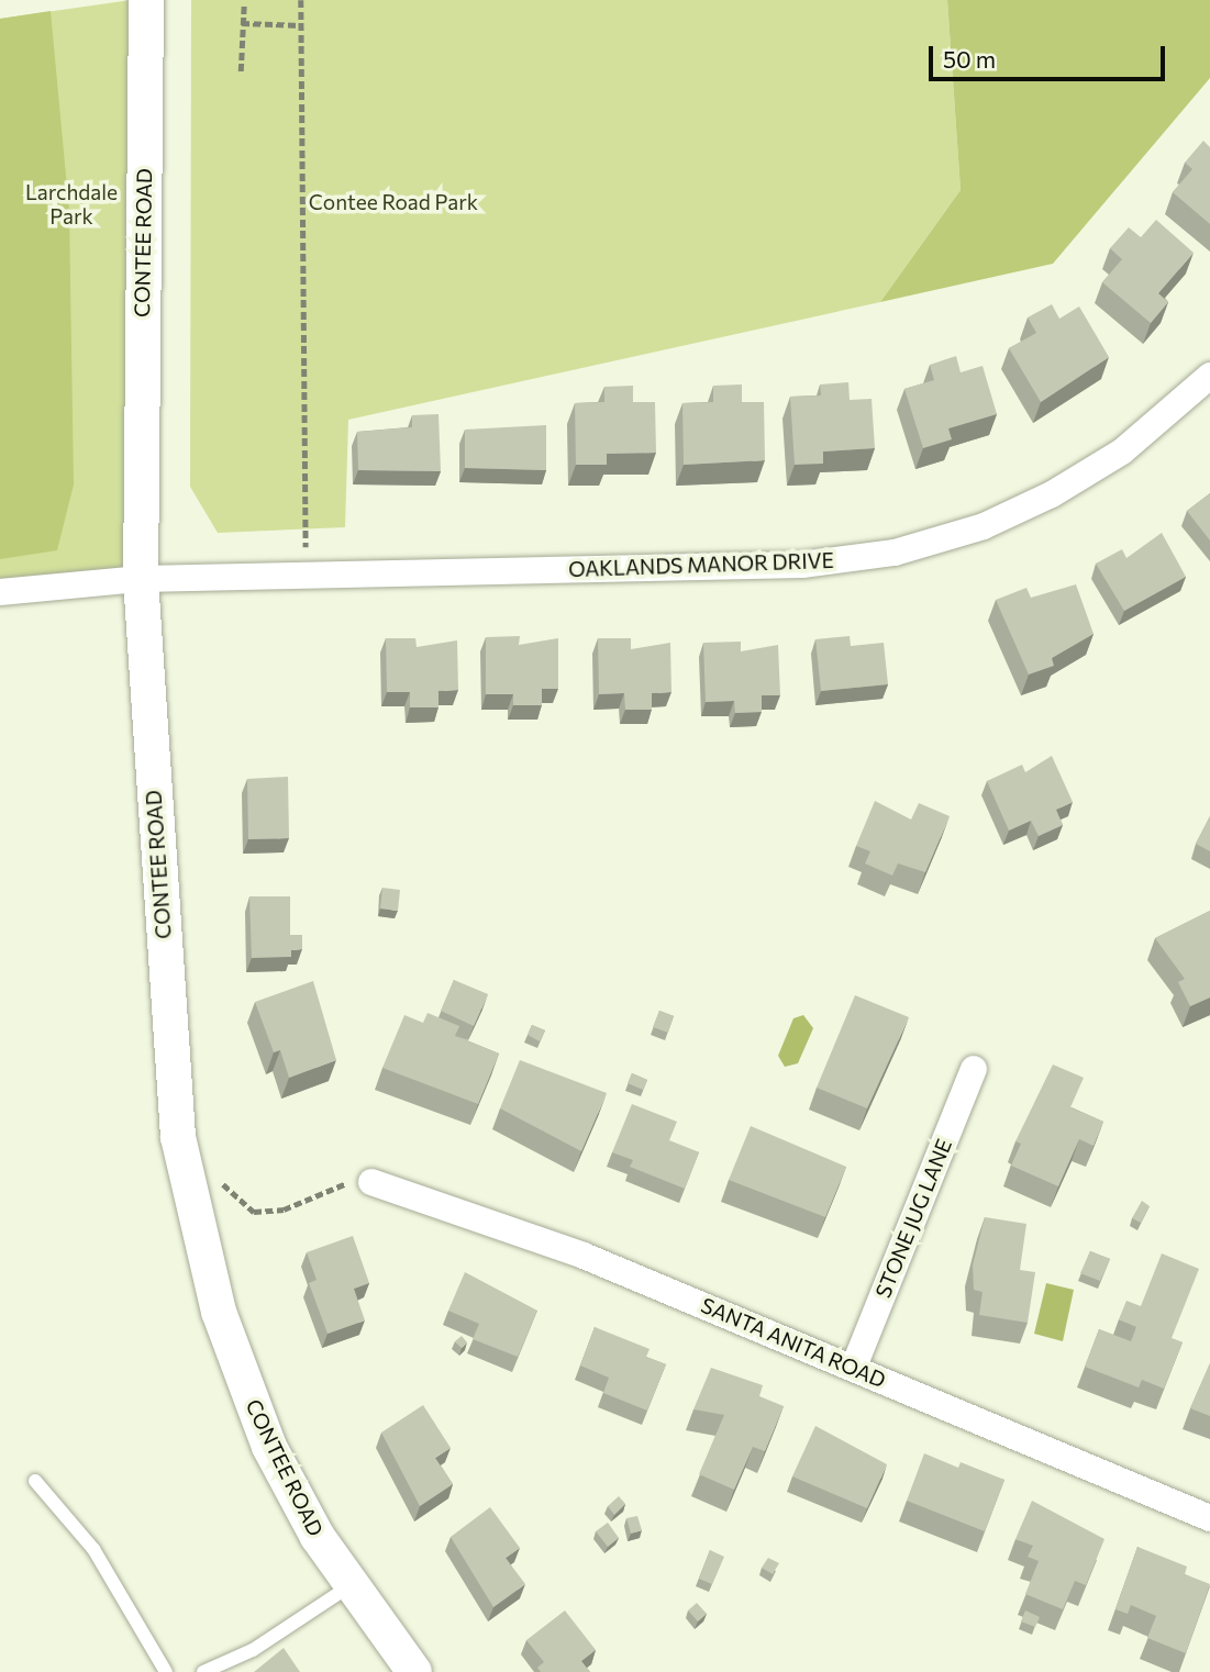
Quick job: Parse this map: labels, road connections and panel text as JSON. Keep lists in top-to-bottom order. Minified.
{"streets":{"street":["CONTEE ROAD","OAKLANDS MANOR DRIVE","STONE JUG LANE","SANTA ANITA ROAD"]},"crossings":[["CONTEE ROAD","OAKLANDS MANOR DRIVE"],["STONE JUG LANE","SANTA ANITA ROAD"]],"parks":["Larchdale Park","Contee Road Park"],"scale_bar":"50 m"}
